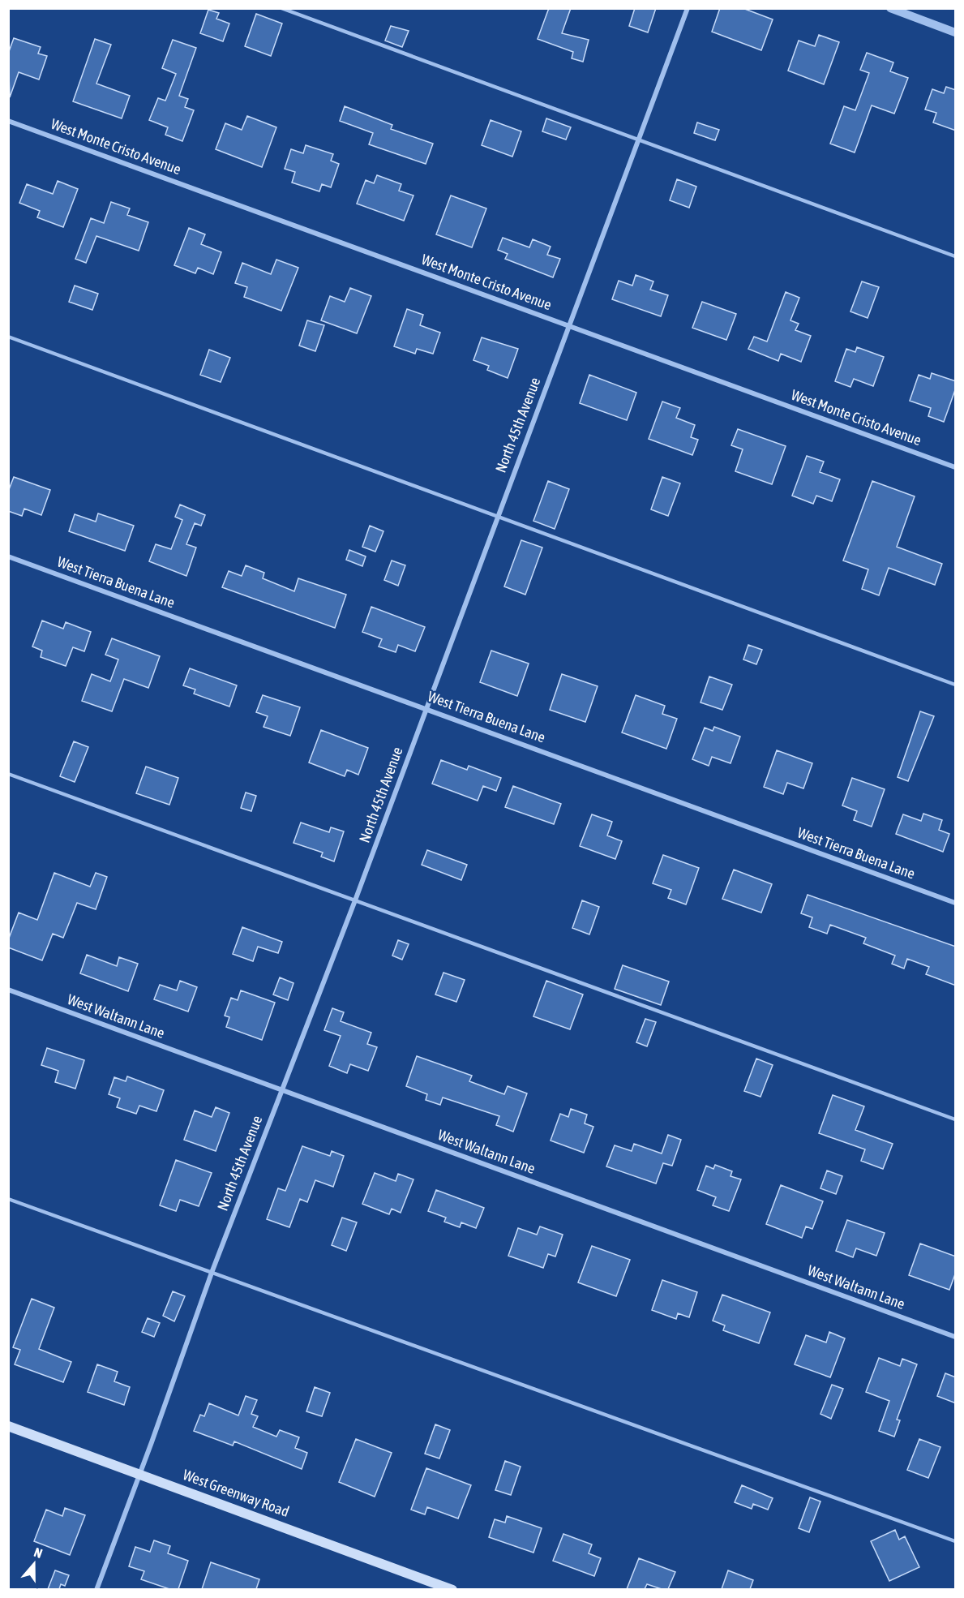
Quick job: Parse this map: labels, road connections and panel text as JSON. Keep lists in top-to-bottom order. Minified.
{"streets":{"main road":["West Greenway Road"],"street":["West Monte Cristo Avenue","North 45th Avenue","West Tierra Buena Lane","West Waltann Lane"]},"crossings":[["West Monte Cristo Avenue","North 45th Avenue"],["North 45th Avenue","West Tierra Buena Lane"],["North 45th Avenue","West Waltann Lane"],["North 45th Avenue","West Greenway Road"]],"north":"top"}
